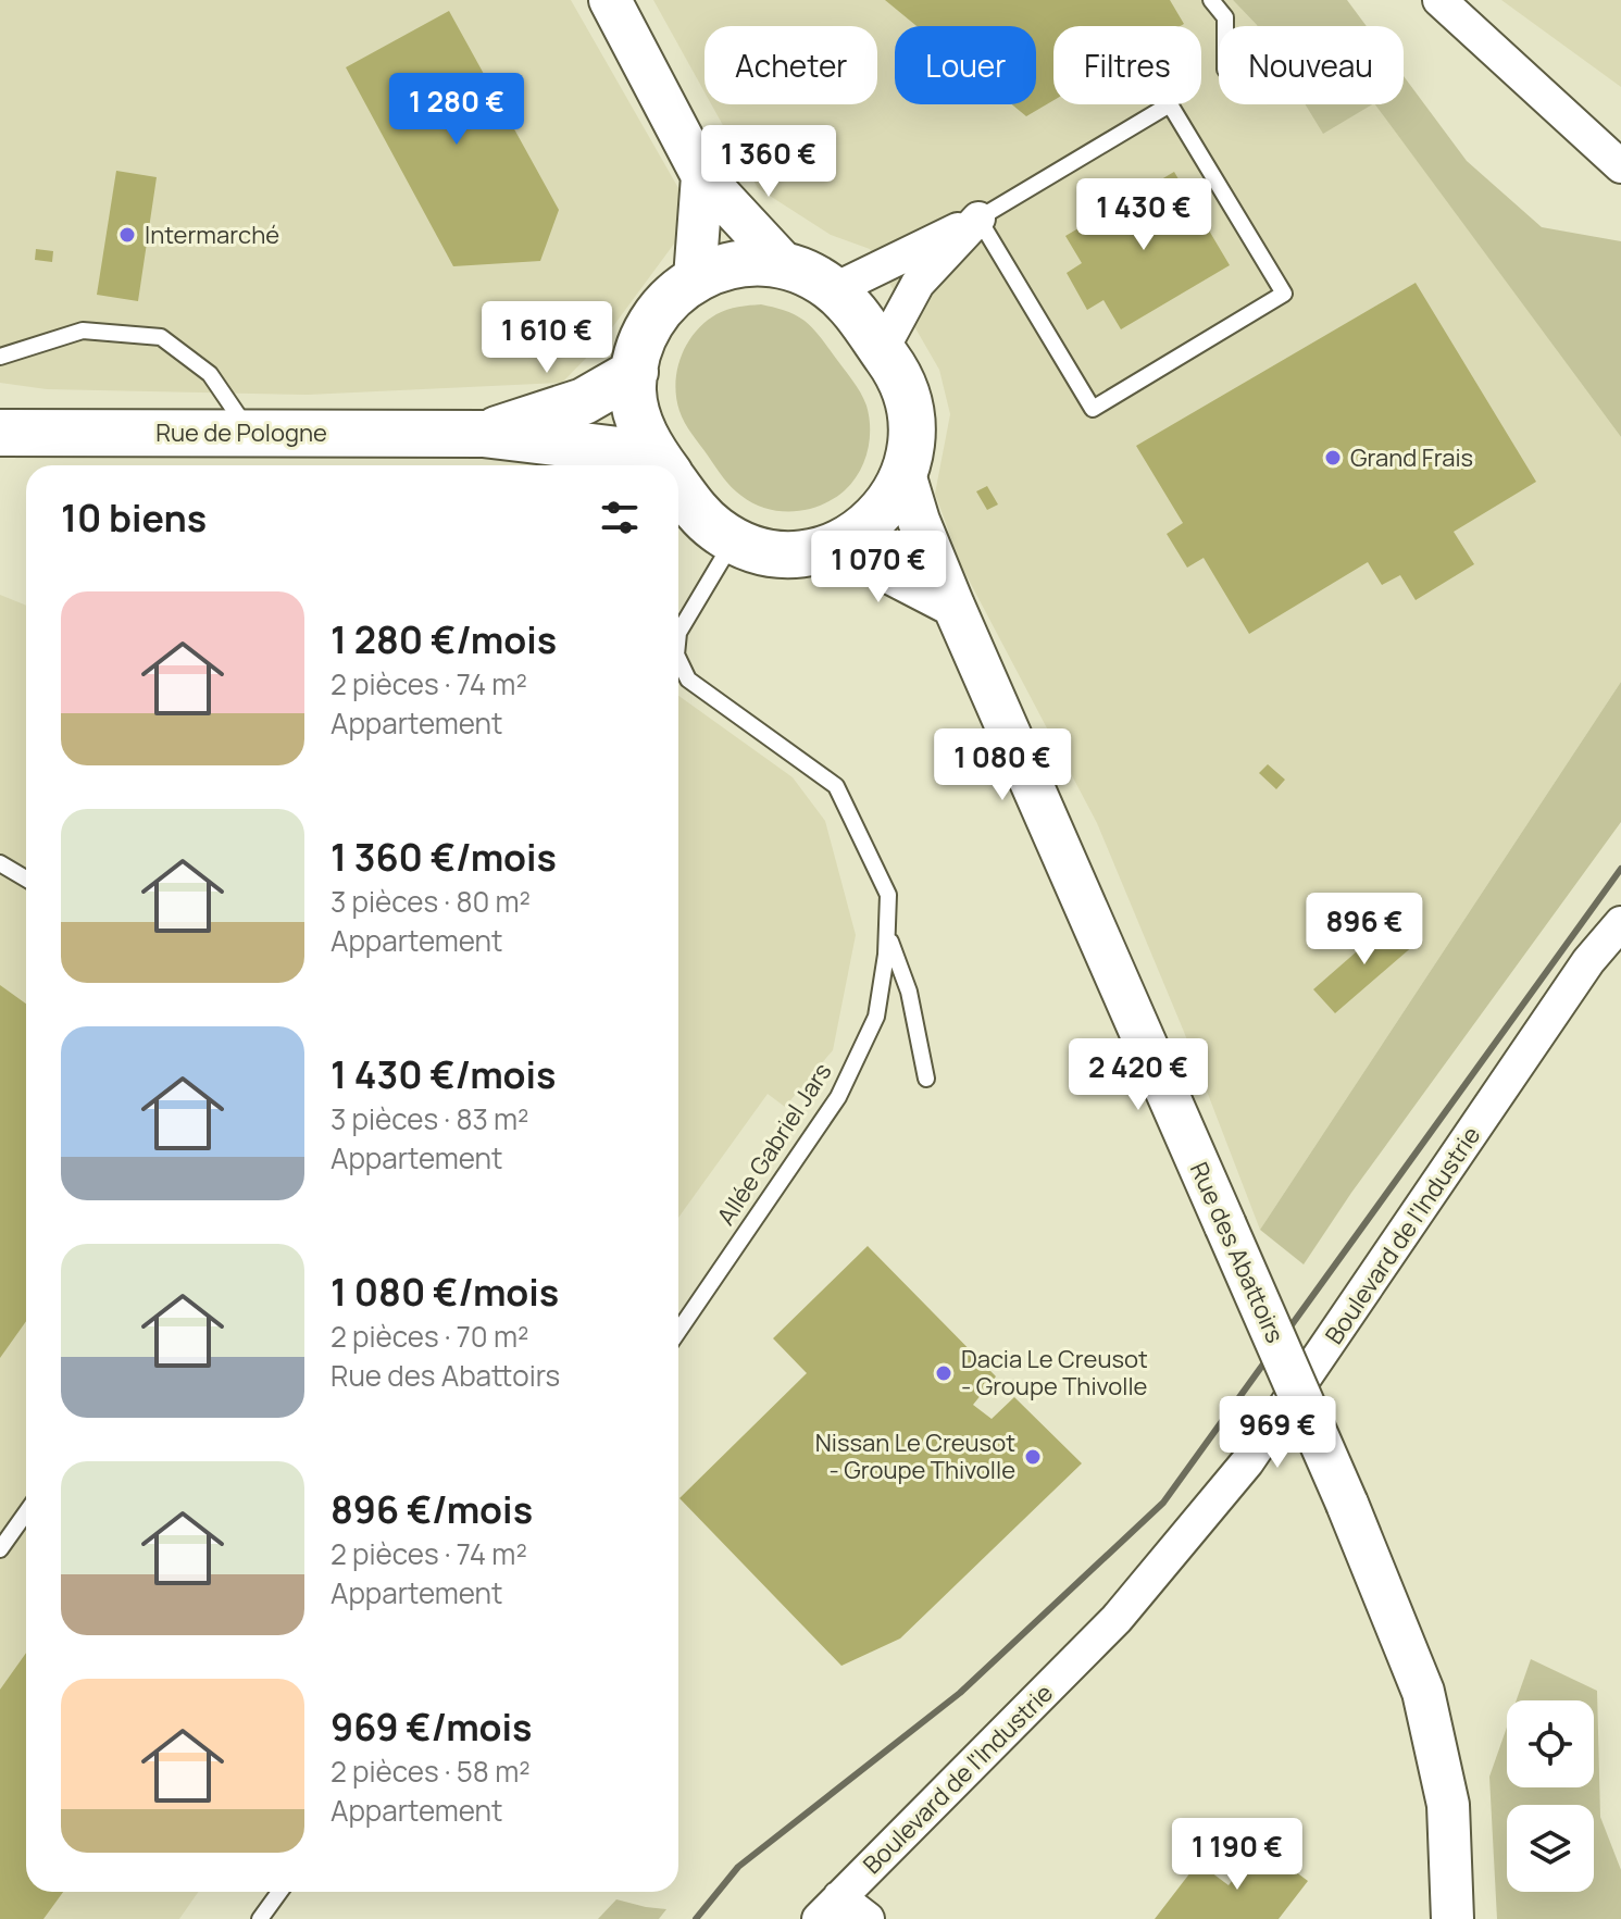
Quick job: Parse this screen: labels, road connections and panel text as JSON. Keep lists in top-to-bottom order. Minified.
{"streets":{"main road":["Rue de Pologne"],"street":["Boulevard de l'Industrie","Rue des Abattoirs"],"lane":["Allée Gabriel Jars"]},"places":["Intermarché","Grand Frais","Dacia Le Creusot - Groupe Thivolle","Nissan Le Creusot - Groupe Thivolle"],"page":{"chip":["Acheter","Louer","Filtres","Nouveau"],"price":["1 280 €","1 360 €","1 430 €","1 610 €","1 070 €","1 080 €","896 €","2 420 €","969 €","1 190 €"],"heading":"10 biens","list":[{"name":"1 280 €/mois","note":"2 pièces · 74 m² · Appartement"},{"name":"1 360 €/mois","note":"3 pièces · 80 m² · Appartement"},{"name":"1 430 €/mois","note":"3 pièces · 83 m² · Appartement"},{"name":"1 080 €/mois","note":"2 pièces · 70 m² · Rue des Abattoirs"},{"name":"896 €/mois","note":"2 pièces · 74 m² · Appartement"},{"name":"969 €/mois","note":"2 pièces · 58 m² · Appartement"}]}}
